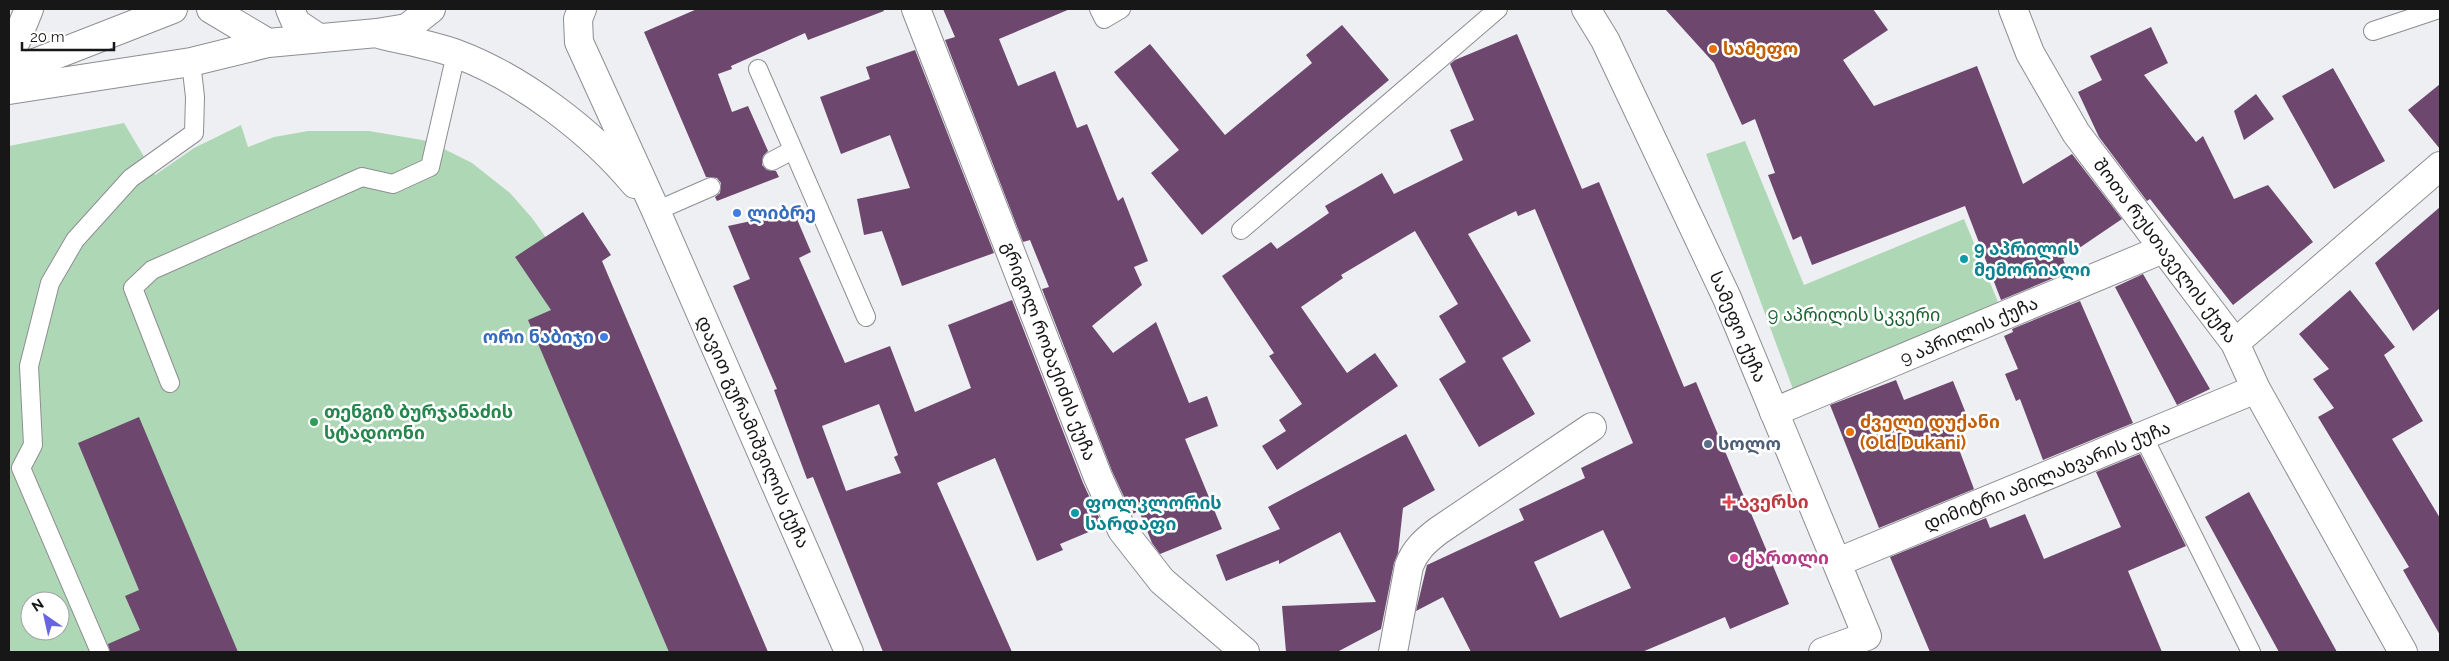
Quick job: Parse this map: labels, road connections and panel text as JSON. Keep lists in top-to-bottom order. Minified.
{"streets":{"street":["შოთა რუსთაველის ქუჩა","სამეფო ქუჩა","9 აპრილის ქუჩა","გრიგოლ რობაქიძის ქუჩა","დავით გურამიშვილის ქუჩა","დიმიტრი ამილახვარის ქუჩა"]},"crossings":[["შოთა რუსთაველის ქუჩა","9 აპრილის ქუჩა"],["შოთა რუსთაველის ქუჩა","დიმიტრი ამილახვარის ქუჩა"],["სამეფო ქუჩა","9 აპრილის ქუჩა"],["სამეფო ქუჩა","დიმიტრი ამილახვარის ქუჩა"]],"parks":["9 აპრილის სკვერი"],"places":{"other":["სამეფო","ლიბრე","9 აპრილის მემორიალი","ორი ნაბიჯი","თენგიზ ბურჯანაძის სტადიონი","ძველი დუქანი (Old Dukani)","სოლო","ფოლკლორის სარდაფი","ქართლი"],"health":["ავერსი"]},"scale_bar":"20 m","north":"top left"}
